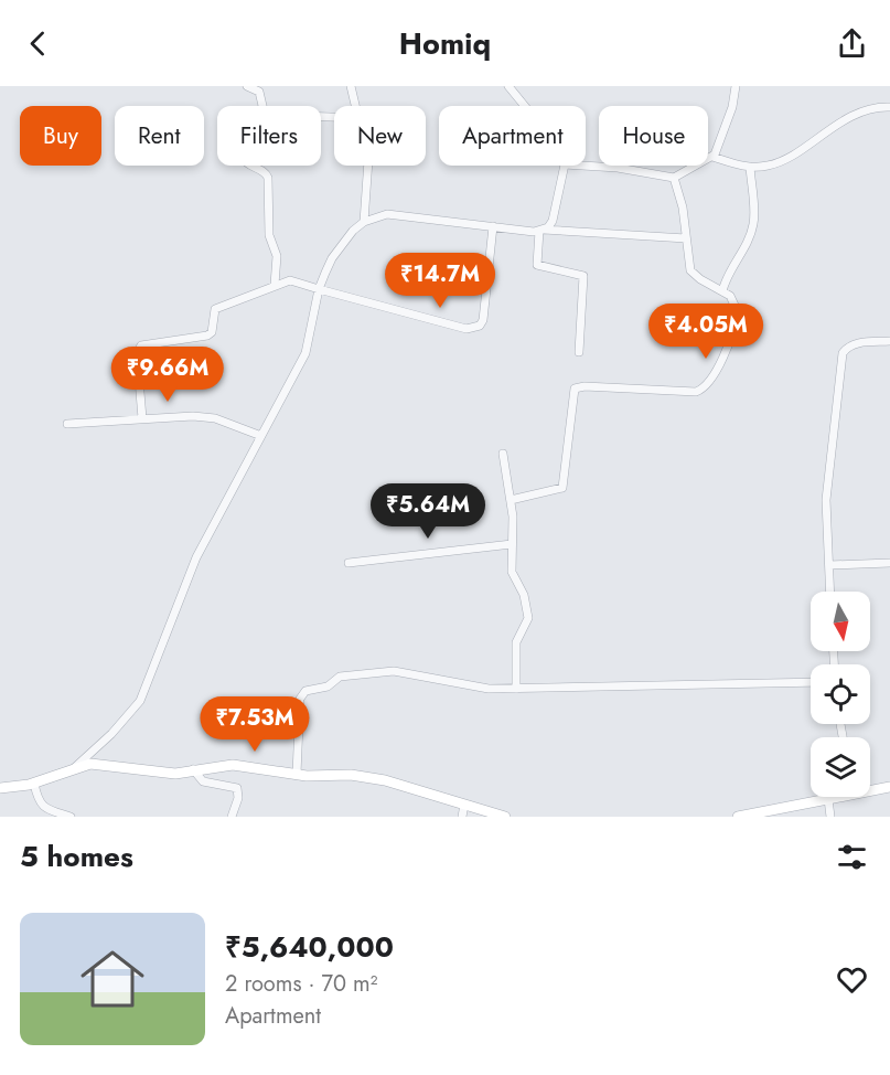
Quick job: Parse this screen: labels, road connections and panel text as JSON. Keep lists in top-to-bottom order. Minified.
{"north":"bottom","page":{"header":"Homiq","chip":["Buy","Rent","Filters","New","Apartment","House"],"price":["₹14.7M","₹4.05M","₹9.66M","₹5.64M","₹7.53M"],"heading":"5 homes","list":[{"name":"₹5,640,000","note":"2 rooms · 70 m² · Apartment"}]}}
